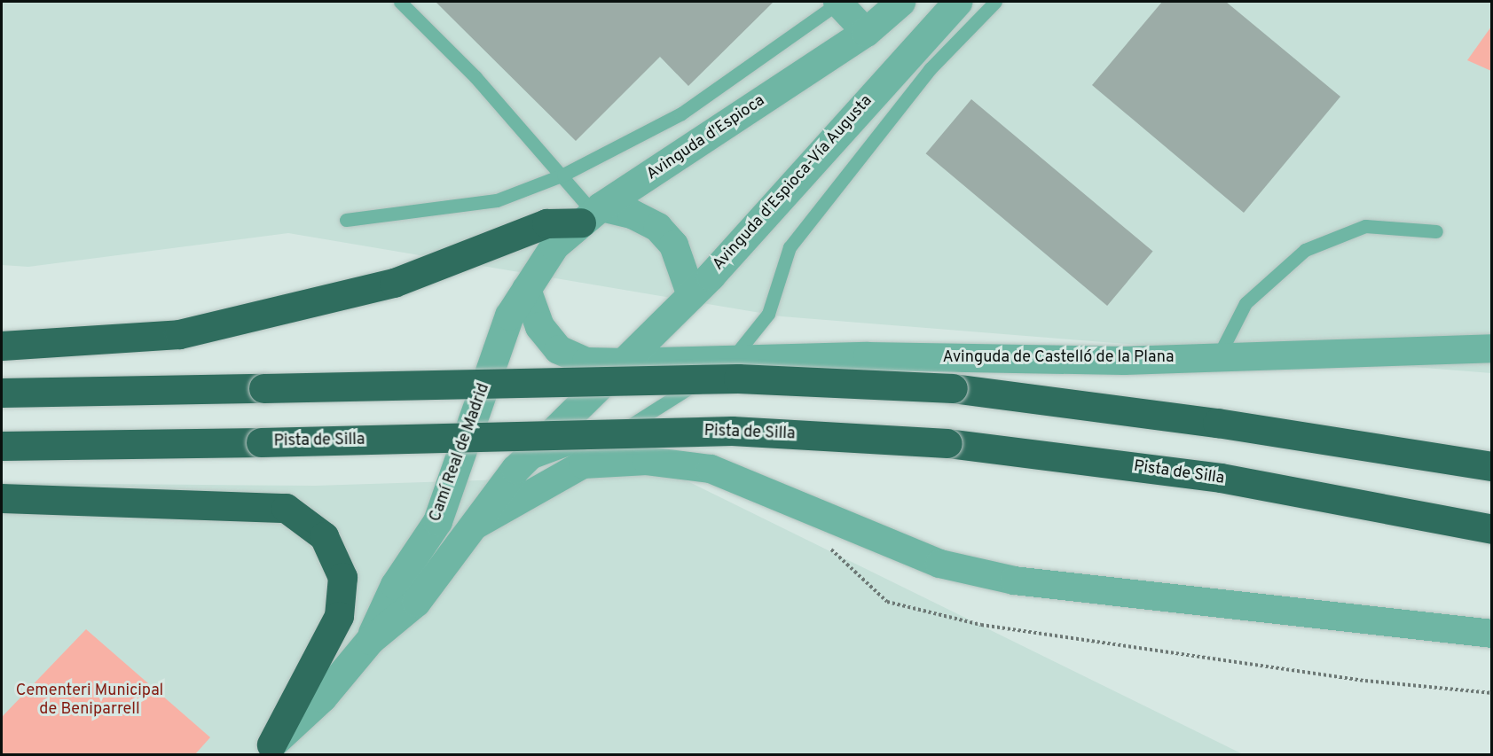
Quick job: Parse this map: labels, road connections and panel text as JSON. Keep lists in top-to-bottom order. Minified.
{"streets":{"highway":["Pista de Silla"],"street":["Avinguda d'Espioca","Avinguda d'Espioca-Vía Augusta","Avinguda de Castelló de la Plana","Camí Real de Madrid"]},"crossings":[["Avinguda d'Espioca","Avinguda d'Espioca-Vía Augusta"],["Avinguda d'Espioca","Avinguda de Castelló de la Plana"],["Avinguda d'Espioca","Camí Real de Madrid"],["Avinguda d'Espioca-Vía Augusta","Avinguda de Castelló de la Plana"],["Avinguda d'Espioca-Vía Augusta","Camí Real de Madrid"],["Avinguda de Castelló de la Plana","Camí Real de Madrid"]],"parks":["Cementeri Municipal de Beniparrell"]}
